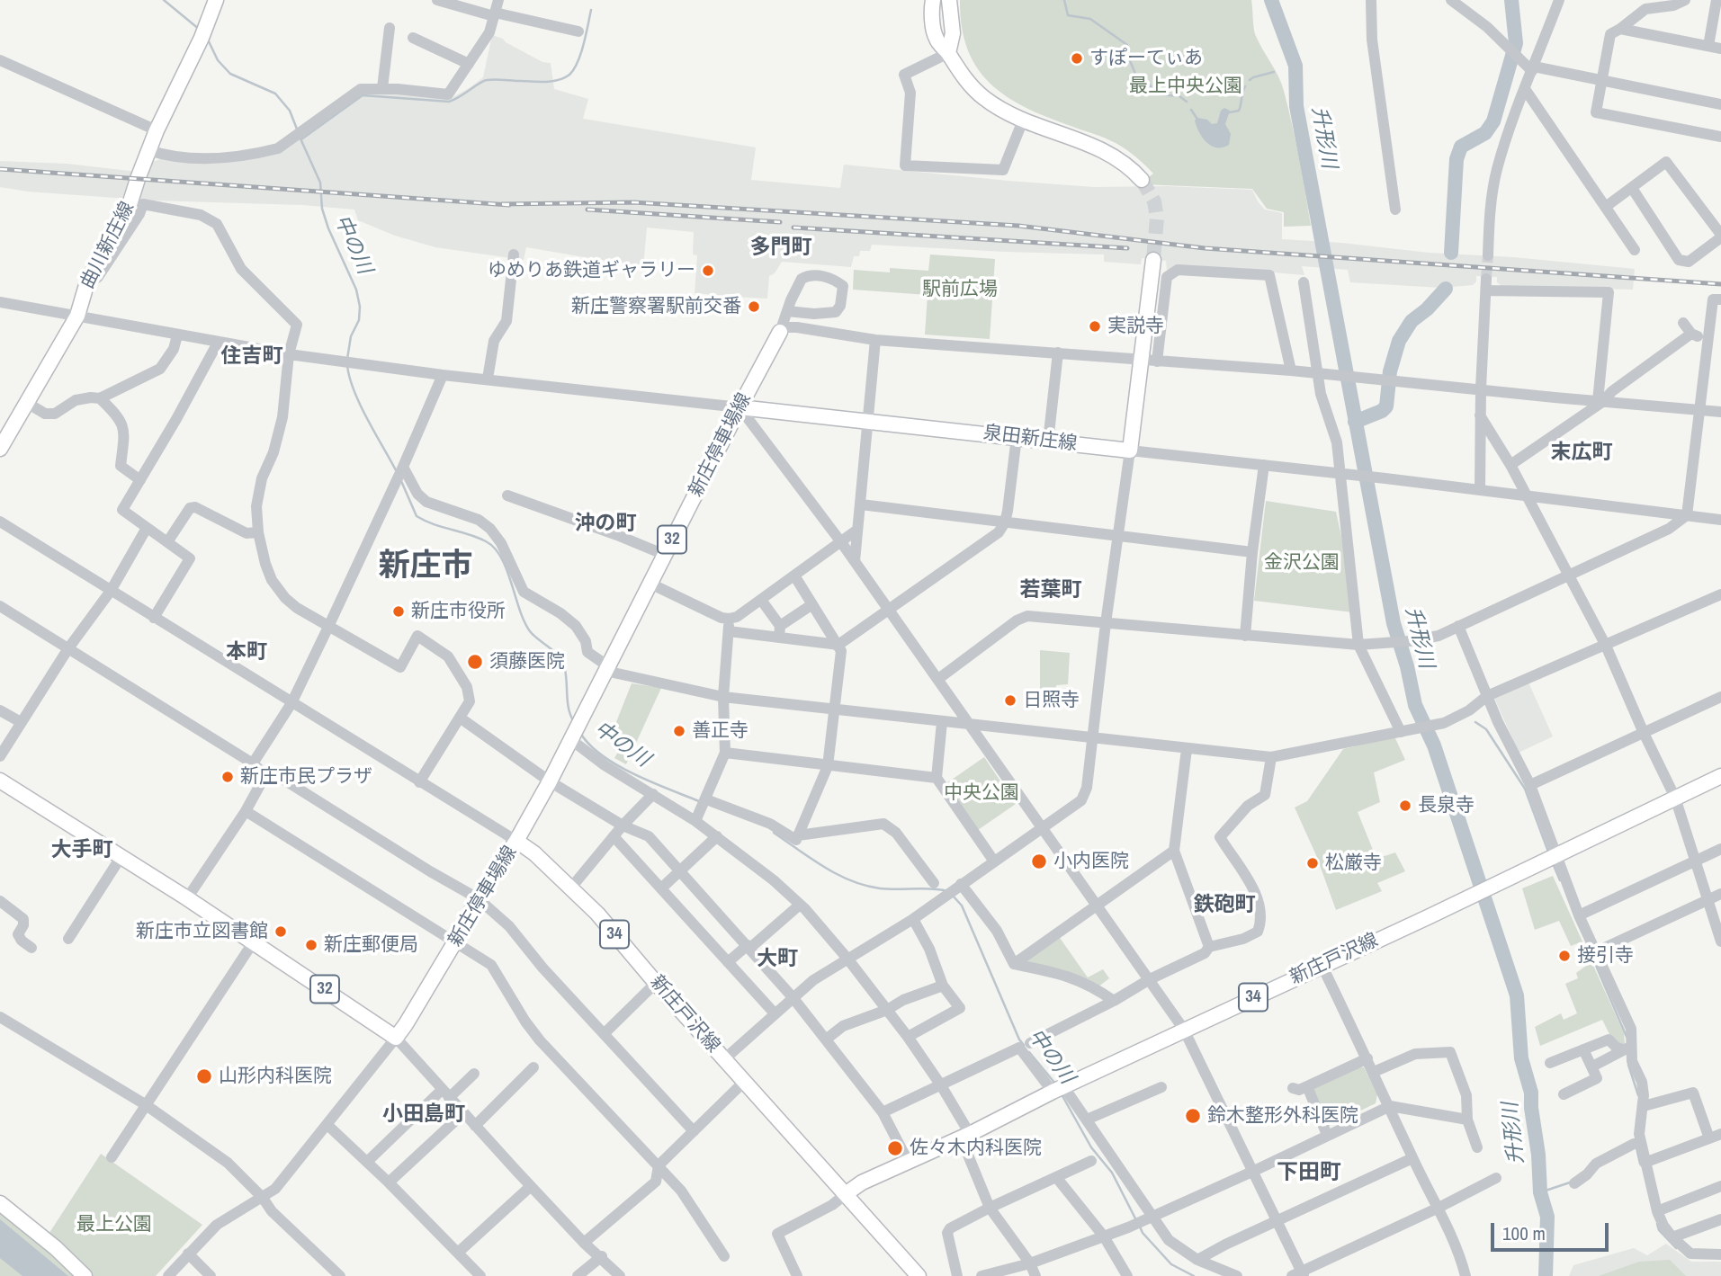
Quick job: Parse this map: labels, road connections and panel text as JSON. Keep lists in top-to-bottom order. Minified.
{"streets":{"main road":["曲川新庄線","泉田新庄線","新庄停車場線","32","34","新庄戸沢線"]},"crossings":[["泉田新庄線","新庄停車場線"],["新庄停車場線","32"],["新庄停車場線","新庄戸沢線"]],"districts":["多門町","住吉町","末広町","沖の町","新庄市","若葉町","本町","大手町","鉄砲町","大町","小田島町","下田町"],"water":["升形川","中の川"],"parks":["最上中央公園","駅前広場","金沢公園","中央公園","最上公園"],"places":["すぽーてぃあ","ゆめりあ鉄道ギャラリー","新庄警察署駅前交番","実説寺","新庄市役所","須藤医院","日照寺","善正寺","新庄市民プラザ","長泉寺","小内医院","松厳寺","新庄市立図書館","新庄郵便局","接引寺","山形内科医院","鈴木整形外科医院","佐々木内科医院"],"scale_bar":"100 m"}
